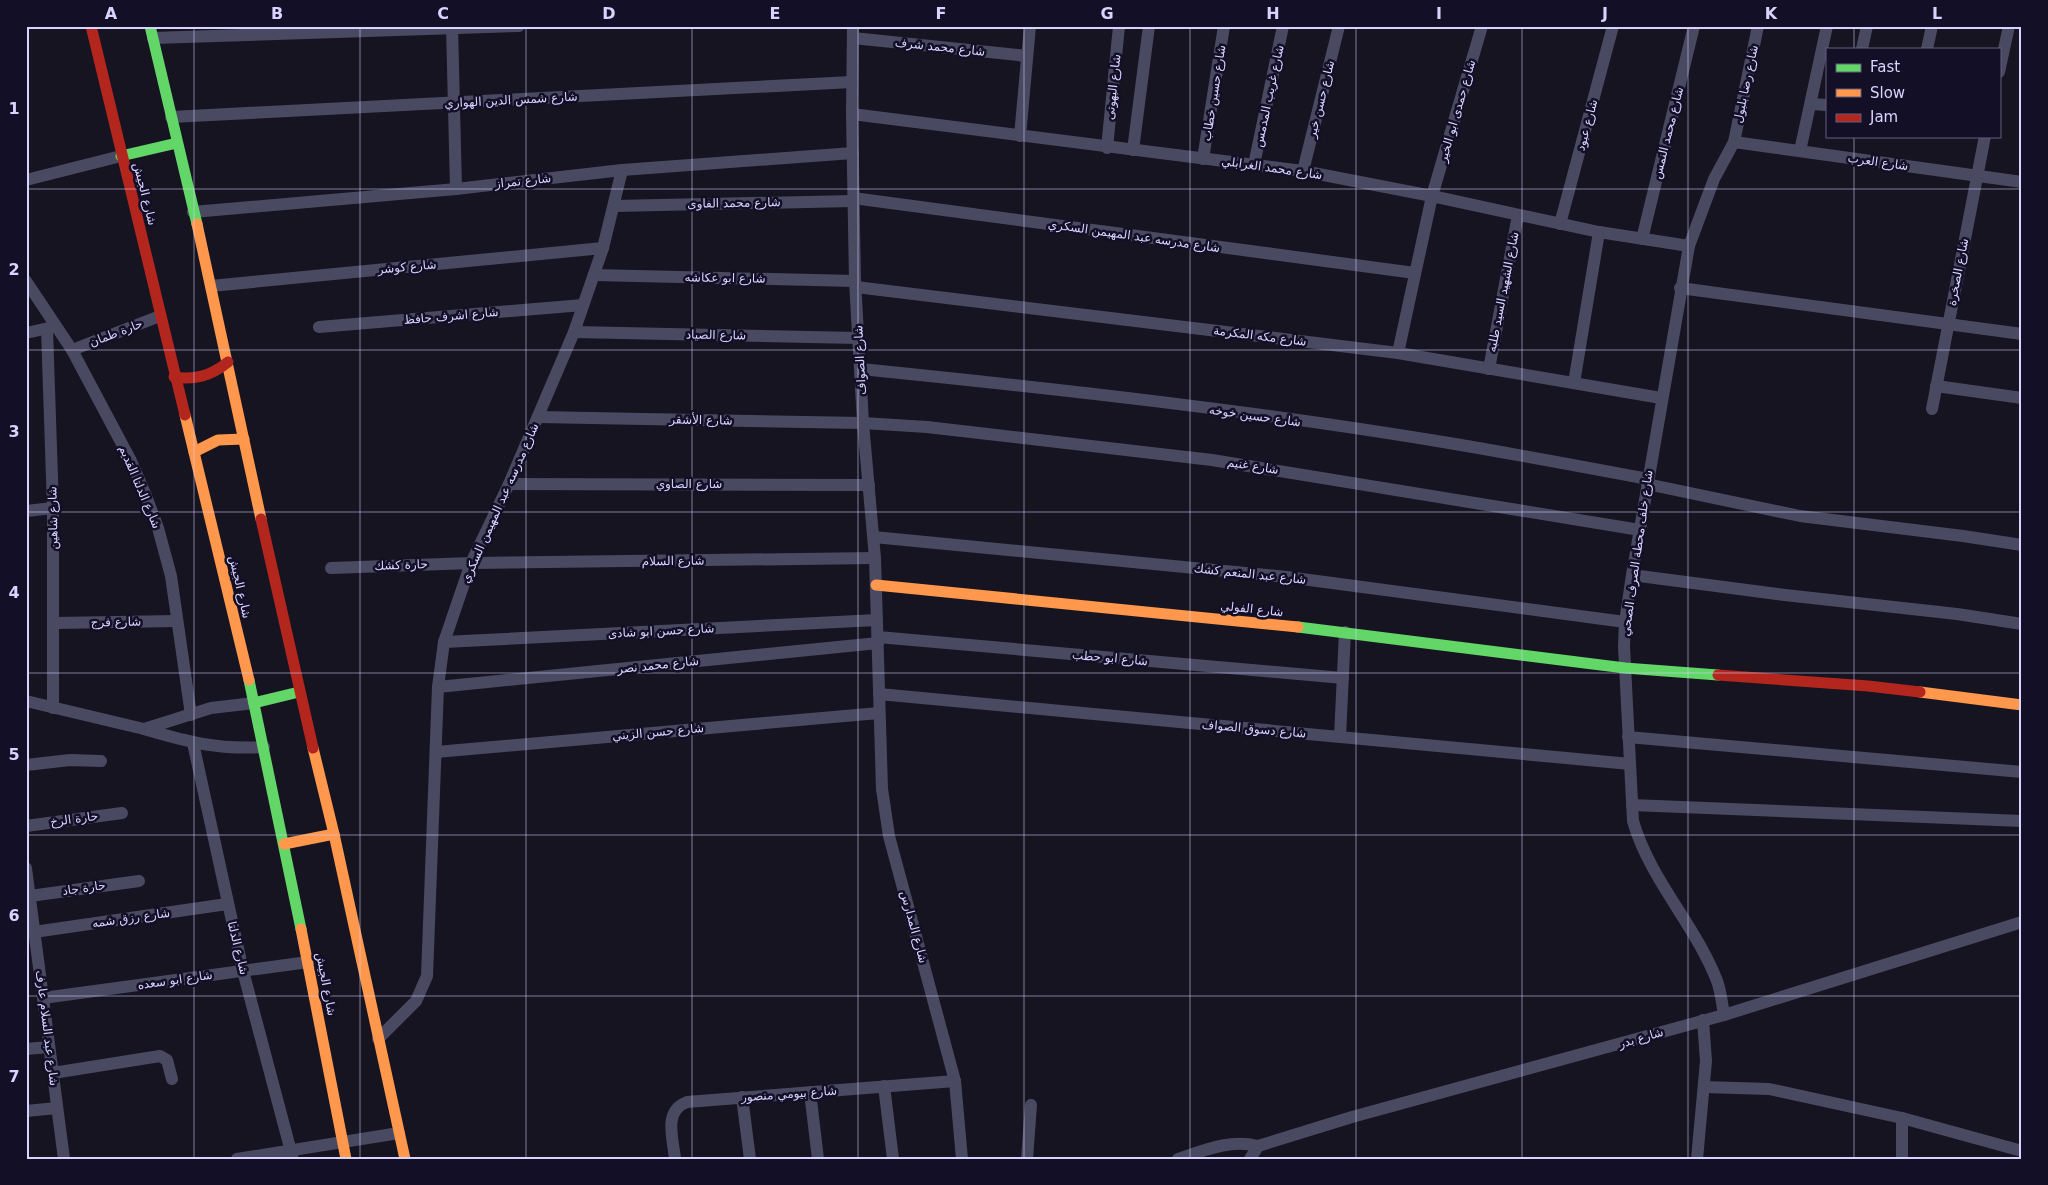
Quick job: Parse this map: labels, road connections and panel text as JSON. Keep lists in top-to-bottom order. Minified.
{"streets":{"main road":["شارع الجيش","شارع الفولي"],"street":["شارع محمد شرف","شارع رضا بلبول","شارع البهوتى","شارع حسين خطاب","شارع غريب المدمس","شارع حسن خير","شارع شمس الدين الهواري","شارع حمدى ابو الخير","شارع عبود","شارع محمد النمس","شارع العرب","شارع محمد الغرابلي","شارع تمراز","شارع محمد الفاوى","شارع مدرسه عبد المهيمن السكري","شارع كوشر","شارع الصخرة","شارع ابو عكاشه","شارع الشهيد السيد طلبه","شارع اشرف حافظ","حارة طمان","شارع الصياد","شارع مكه المكرمة","شارع الصواف","شارع حسين خوخه","شارع الأشقر","شارع غنيم","شارع الصاوي","شارع الدلتا القديم","شارع شاهين","شارع خلف محطة الصرف الصحي","شارع السلام","حارة كشك","شارع عبد المنعم كشك","شارع فرج","شارع حسن ابو شادى","شارع ابو حطب","شارع محمد نصر","شارع دسوق الصواف","شارع حسن الزيني","حارة الرخ","حارة جاد","شارع رزق شمه","شارع المدارس","شارع الدلتا","شارع ابو سعده","شارع عبد السلام عارف","شارع بدر","شارع بيومي منصور"]},"crossings":[["شارع محمد شرف","شارع الصواف"],["شارع رضا بلبول","شارع العرب"],["شارع رضا بلبول","شارع خلف محطة الصرف الصحي"],["شارع البهوتى","شارع محمد الغرابلي"],["شارع حسين خطاب","شارع محمد الغرابلي"],["شارع غريب المدمس","شارع محمد الغرابلي"],["شارع حسن خير","شارع محمد الغرابلي"],["شارع شمس الدين الهواري","شارع الصواف"],["شارع حمدى ابو الخير","شارع محمد الغرابلي"],["شارع حمدى ابو الخير","شارع مدرسه عبد المهيمن السكري"],["شارع حمدى ابو الخير","شارع مكه المكرمة"],["شارع عبود","شارع محمد الغرابلي"],["شارع محمد النمس","شارع محمد الغرابلي"],["شارع العرب","شارع الصخرة"],["شارع العرب","شارع خلف محطة الصرف الصحي"],["شارع محمد الغرابلي","شارع الشهيد السيد طلبه"],["شارع محمد الغرابلي","شارع الصواف"],["شارع محمد الغرابلي","شارع خلف محطة الصرف الصحي"],["شارع تمراز","شارع مدرسه عبد المهيمن السكري"],["شارع تمراز","شارع الصواف"],["شارع الجيش","حارة طمان"],["شارع الجيش","شارع ابو سعده"],["شارع محمد الفاوى","شارع مدرسه عبد المهيمن السكري"],["شارع محمد الفاوى","شارع الصواف"],["شارع مدرسه عبد المهيمن السكري","شارع كوشر"],["شارع مدرسه عبد المهيمن السكري","شارع ابو عكاشه"],["شارع مدرسه عبد المهيمن السكري","شارع اشرف حافظ"],["شارع مدرسه عبد المهيمن السكري","شارع الصياد"],["شارع مدرسه عبد المهيمن السكري","شارع الصواف"],["شارع مدرسه عبد المهيمن السكري","شارع الأشقر"],["شارع مدرسه عبد المهيمن السكري","شارع الصاوي"],["شارع مدرسه عبد المهيمن السكري","شارع السلام"],["شارع مدرسه عبد المهيمن السكري","حارة كشك"],["شارع مدرسه عبد المهيمن السكري","شارع حسن ابو شادى"],["شارع مدرسه عبد المهيمن السكري","شارع محمد نصر"],["شارع مدرسه عبد المهيمن السكري","شارع حسن الزيني"],["شارع ابو عكاشه","شارع مكه المكرمة"],["شارع ابو عكاشه","شارع الصواف"],["شارع الشهيد السيد طلبه","شارع مكه المكرمة"],["حارة طمان","شارع الدلتا القديم"],["شارع الصياد","شارع الصواف"],["شارع مكه المكرمة","شارع الصواف"],["شارع مكه المكرمة","شارع خلف محطة الصرف الصحي"],["شارع الصواف","شارع حسين خوخه"],["شارع الصواف","شارع الأشقر"],["شارع الصواف","شارع غنيم"],["شارع الصواف","شارع الصاوي"],["شارع الصواف","شارع السلام"],["شارع الصواف","شارع عبد المنعم كشك"],["شارع الصواف","شارع الفولي"],["شارع الصواف","شارع حسن ابو شادى"],["شارع الصواف","شارع ابو حطب"],["شارع الصواف","شارع محمد نصر"],["شارع الصواف","شارع دسوق الصواف"],["شارع الصواف","شارع المدارس"],["شارع حسين خوخه","شارع خلف محطة الصرف الصحي"],["شارع الأشقر","شارع غنيم"],["شارع غنيم","شارع خلف محطة الصرف الصحي"],["شارع الدلتا القديم","شارع شاهين"],["شارع الدلتا القديم","شارع فرج"],["شارع شاهين","شارع فرج"],["شارع خلف محطة الصرف الصحي","شارع عبد المنعم كشك"],["شارع خلف محطة الصرف الصحي","شارع الفولي"],["شارع خلف محطة الصرف الصحي","شارع دسوق الصواف"],["شارع خلف محطة الصرف الصحي","شارع بدر"],["شارع السلام","حارة كشك"],["شارع ابو حطب","شارع محمد نصر"],["شارع دسوق الصواف","شارع المدارس"],["شارع حسن الزيني","شارع المدارس"],["حارة جاد","شارع عبد السلام عارف"],["شارع رزق شمه","شارع الدلتا"],["شارع رزق شمه","شارع عبد السلام عارف"],["شارع المدارس","شارع بيومي منصور"],["شارع الدلتا","شارع ابو سعده"],["شارع ابو سعده","شارع عبد السلام عارف"]],"legend":["Fast","Slow","Jam"],"grid":{"columns":["A","B","C","D","E","F","G","H","I","J","K","L"],"rows":["1","2","3","4","5","6","7"]}}
